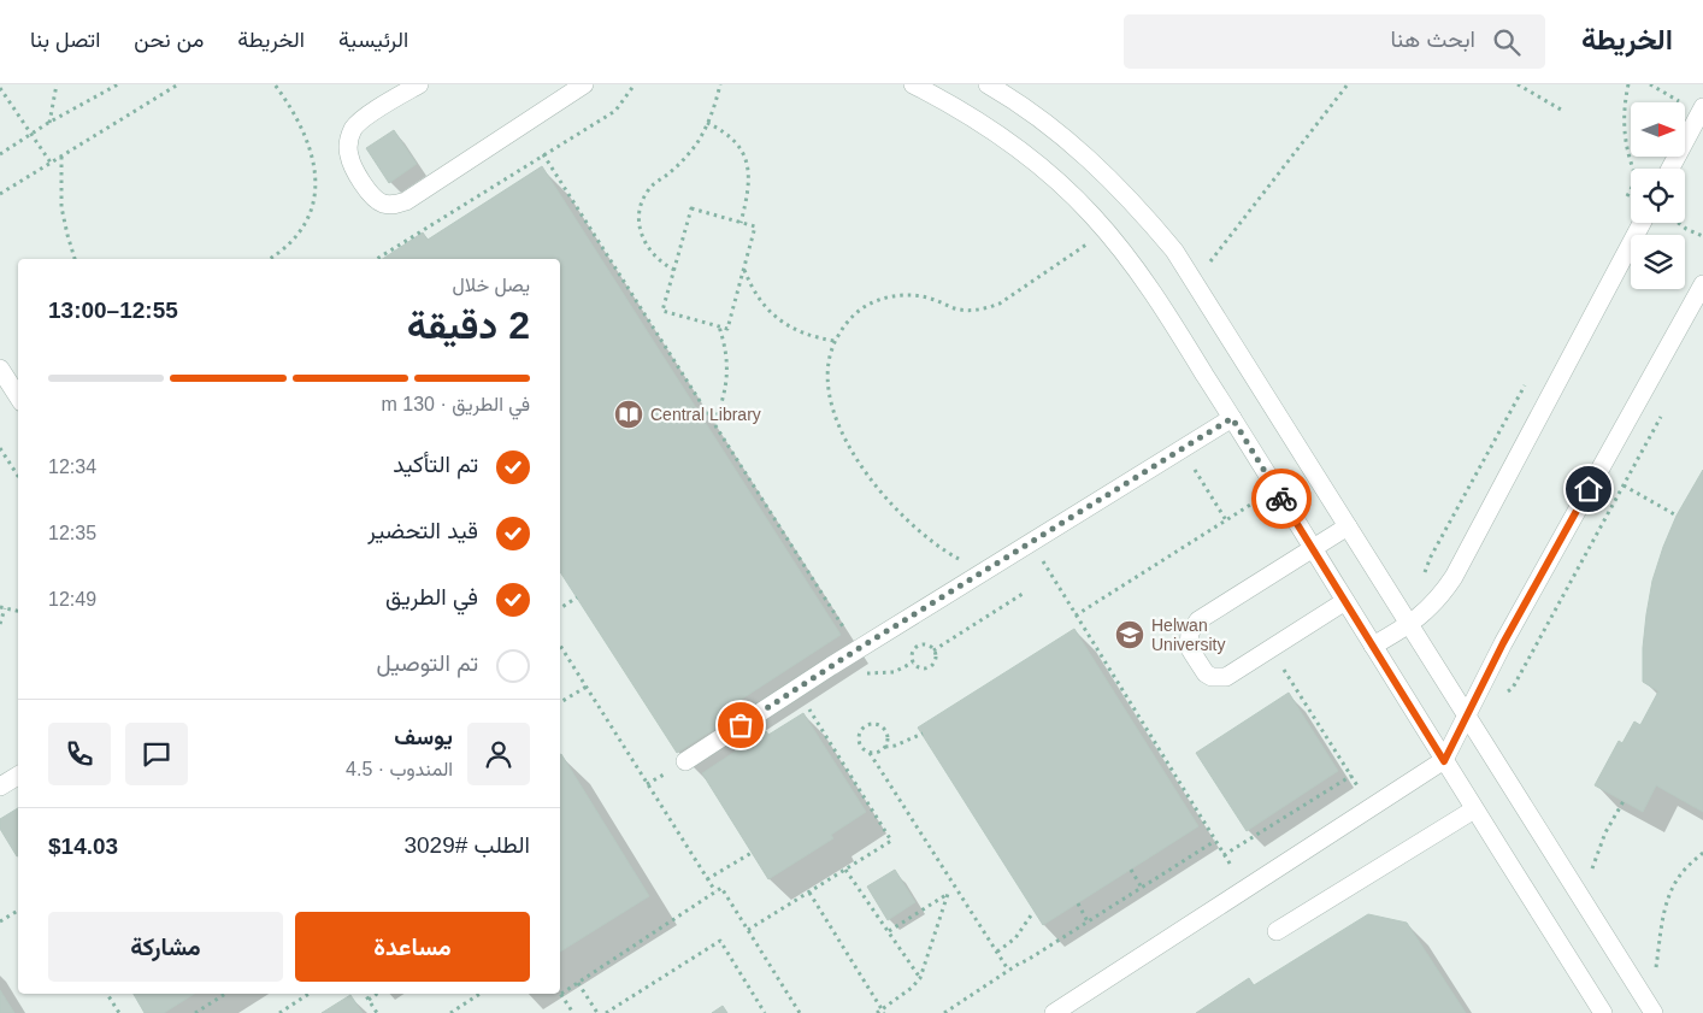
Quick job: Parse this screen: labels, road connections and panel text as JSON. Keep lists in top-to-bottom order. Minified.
{"places":{"library":["Central Library"],"school or university":["Helwan University"]},"north":"right","page":{"header":"الخريطة","search":"ابحث هنا","nav":["الرئيسية","الخريطة","من نحن","اتصل بنا"],"heading":["2 دقيقة","يصل خلال","12:55–13:00"],"panel":["يوسف","المندوب · 4.5","الطلب #3029","$14.03"],"bar":"في الطريق · 130 m","list":[["تم التأكيد","12:34"],["قيد التحضير","12:35"],["في الطريق","12:49"],"تم التوصيل"],"buttons":["مساعدة","مشاركة"]}}
